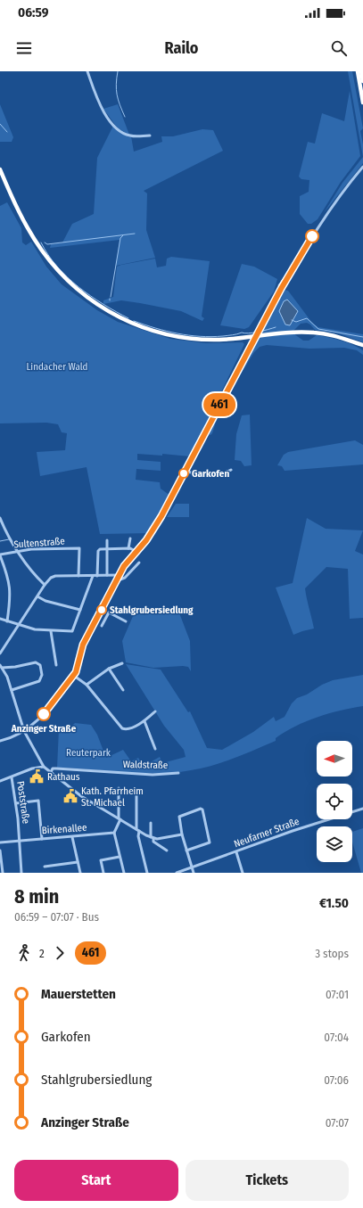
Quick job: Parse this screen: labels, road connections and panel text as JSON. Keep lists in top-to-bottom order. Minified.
{"streets":{"street":["Sultenstraße","Waldstraße","Poststraße","Birkenallee","Neufarner Straße"]},"crossings":[["Poststraße","Birkenallee"]],"parks":["Lindacher Wald","Reuterpark"],"places":{"other":["Garkofen","Stahlgrubersiedlung","Anzinger Straße"],"public building":["Rathaus","Kath. Pfarrheim St. Michael"]},"lines":["bus line 461"],"north":"left","page":{"status":"06:59","header":"Railo","on_map":"461","heading":["8 min","06:59 – 07:07 · Bus","€1.50"],"legs":["2","461","3 stops"],"list":[{"name":"Mauerstetten","value":"07:01"},{"name":"Garkofen","value":"07:04"},{"name":"Stahlgrubersiedlung","value":"07:06"},{"name":"Anzinger Straße","value":"07:07"}],"buttons":["Start","Tickets"]}}
